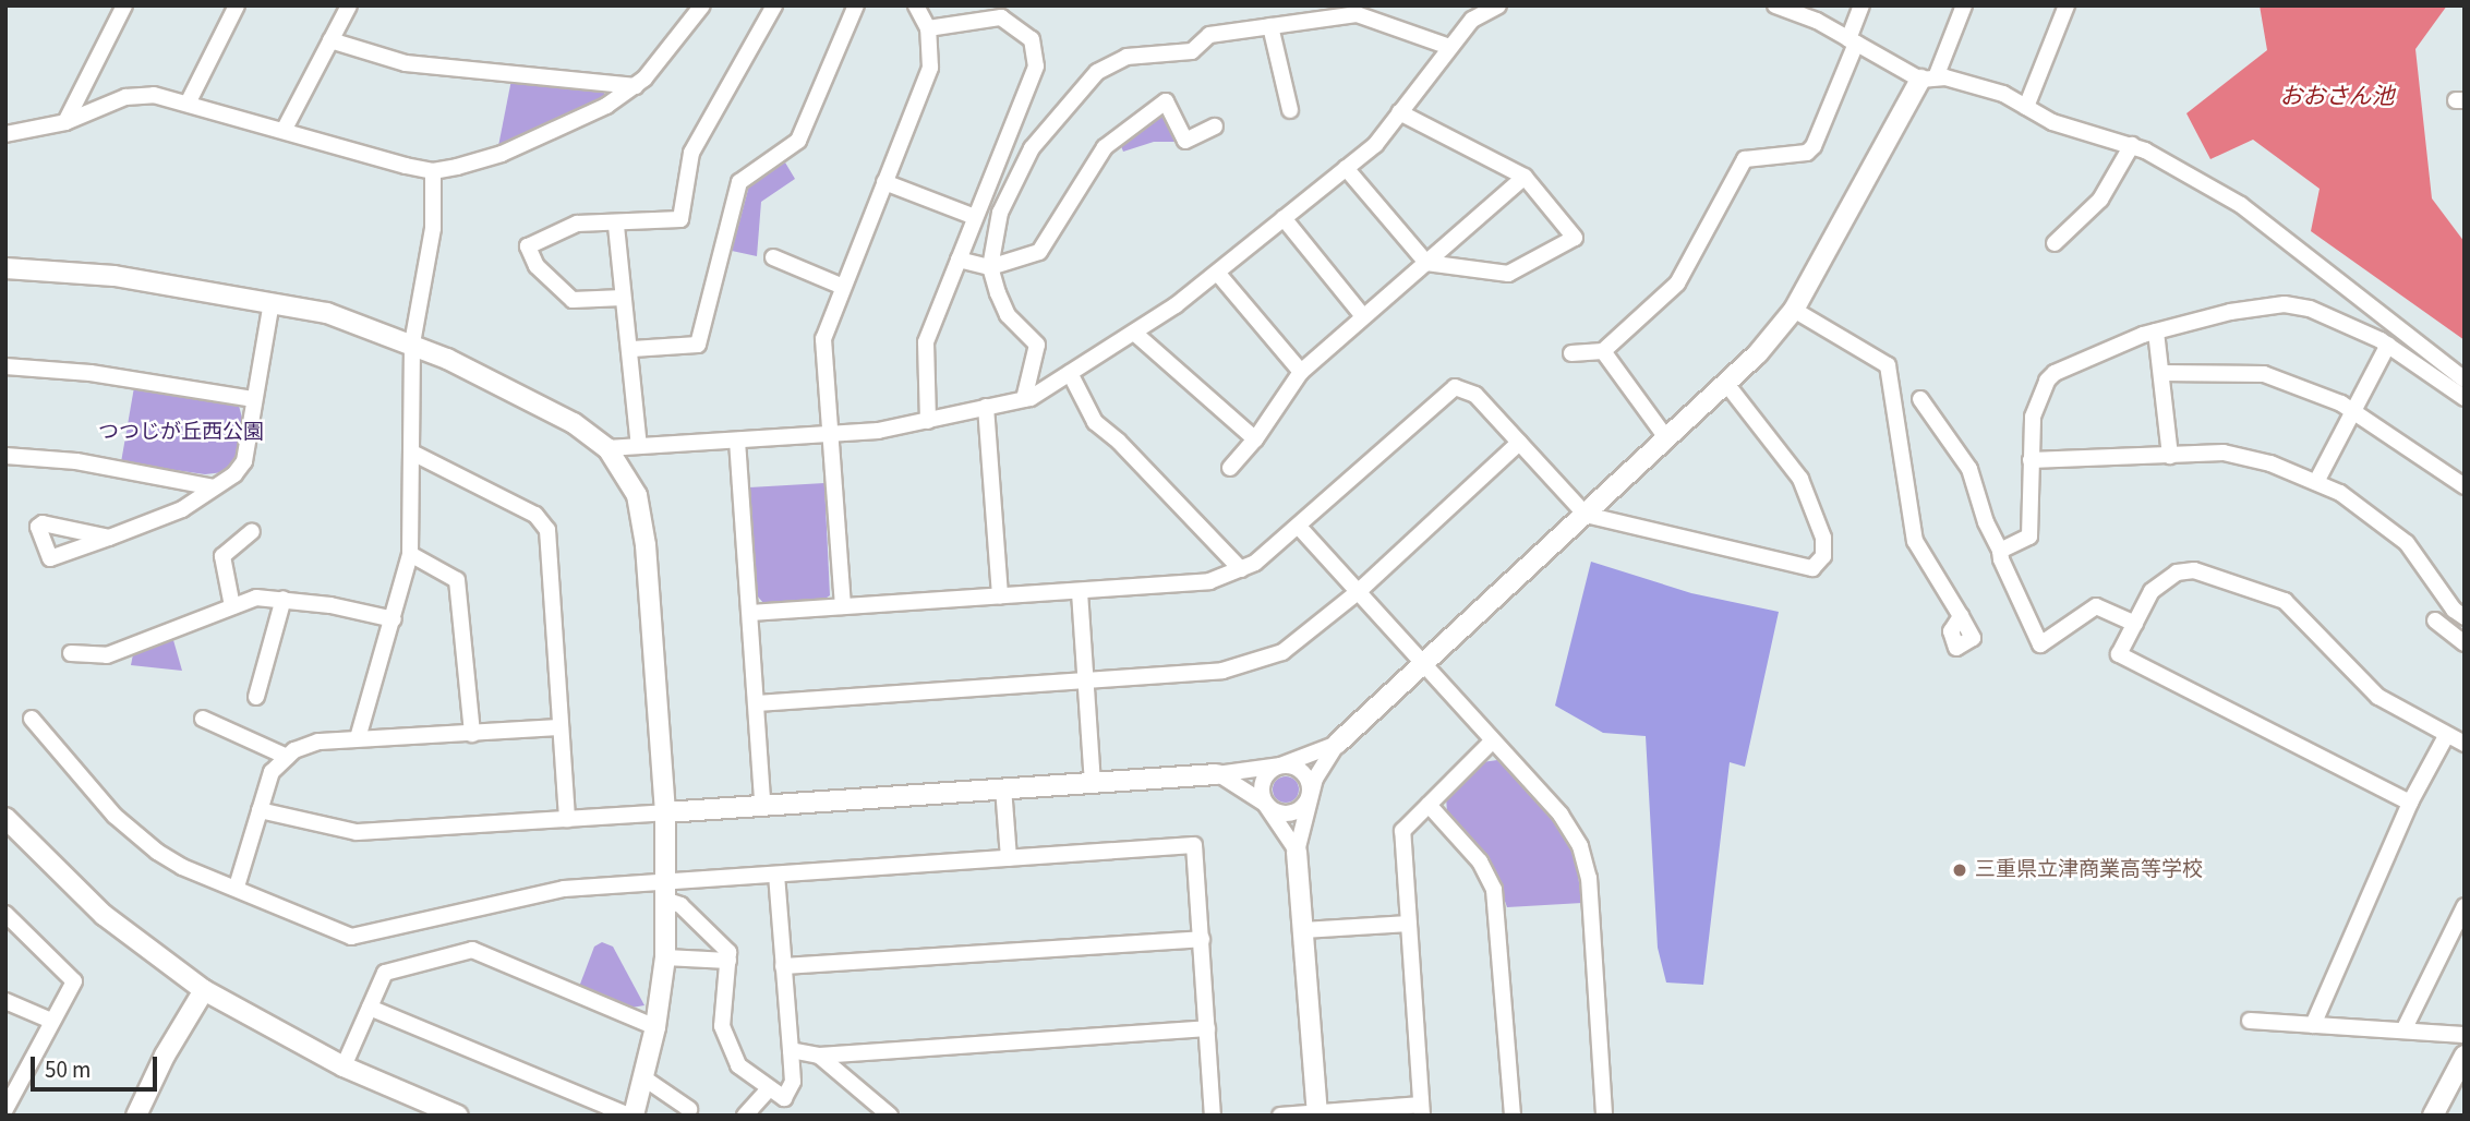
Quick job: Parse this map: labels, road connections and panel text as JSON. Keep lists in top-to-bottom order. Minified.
{"water":["おおさん池"],"parks":["つつじが丘西公園"],"places":["三重県立津商業高等学校"],"scale_bar":"50 m"}
